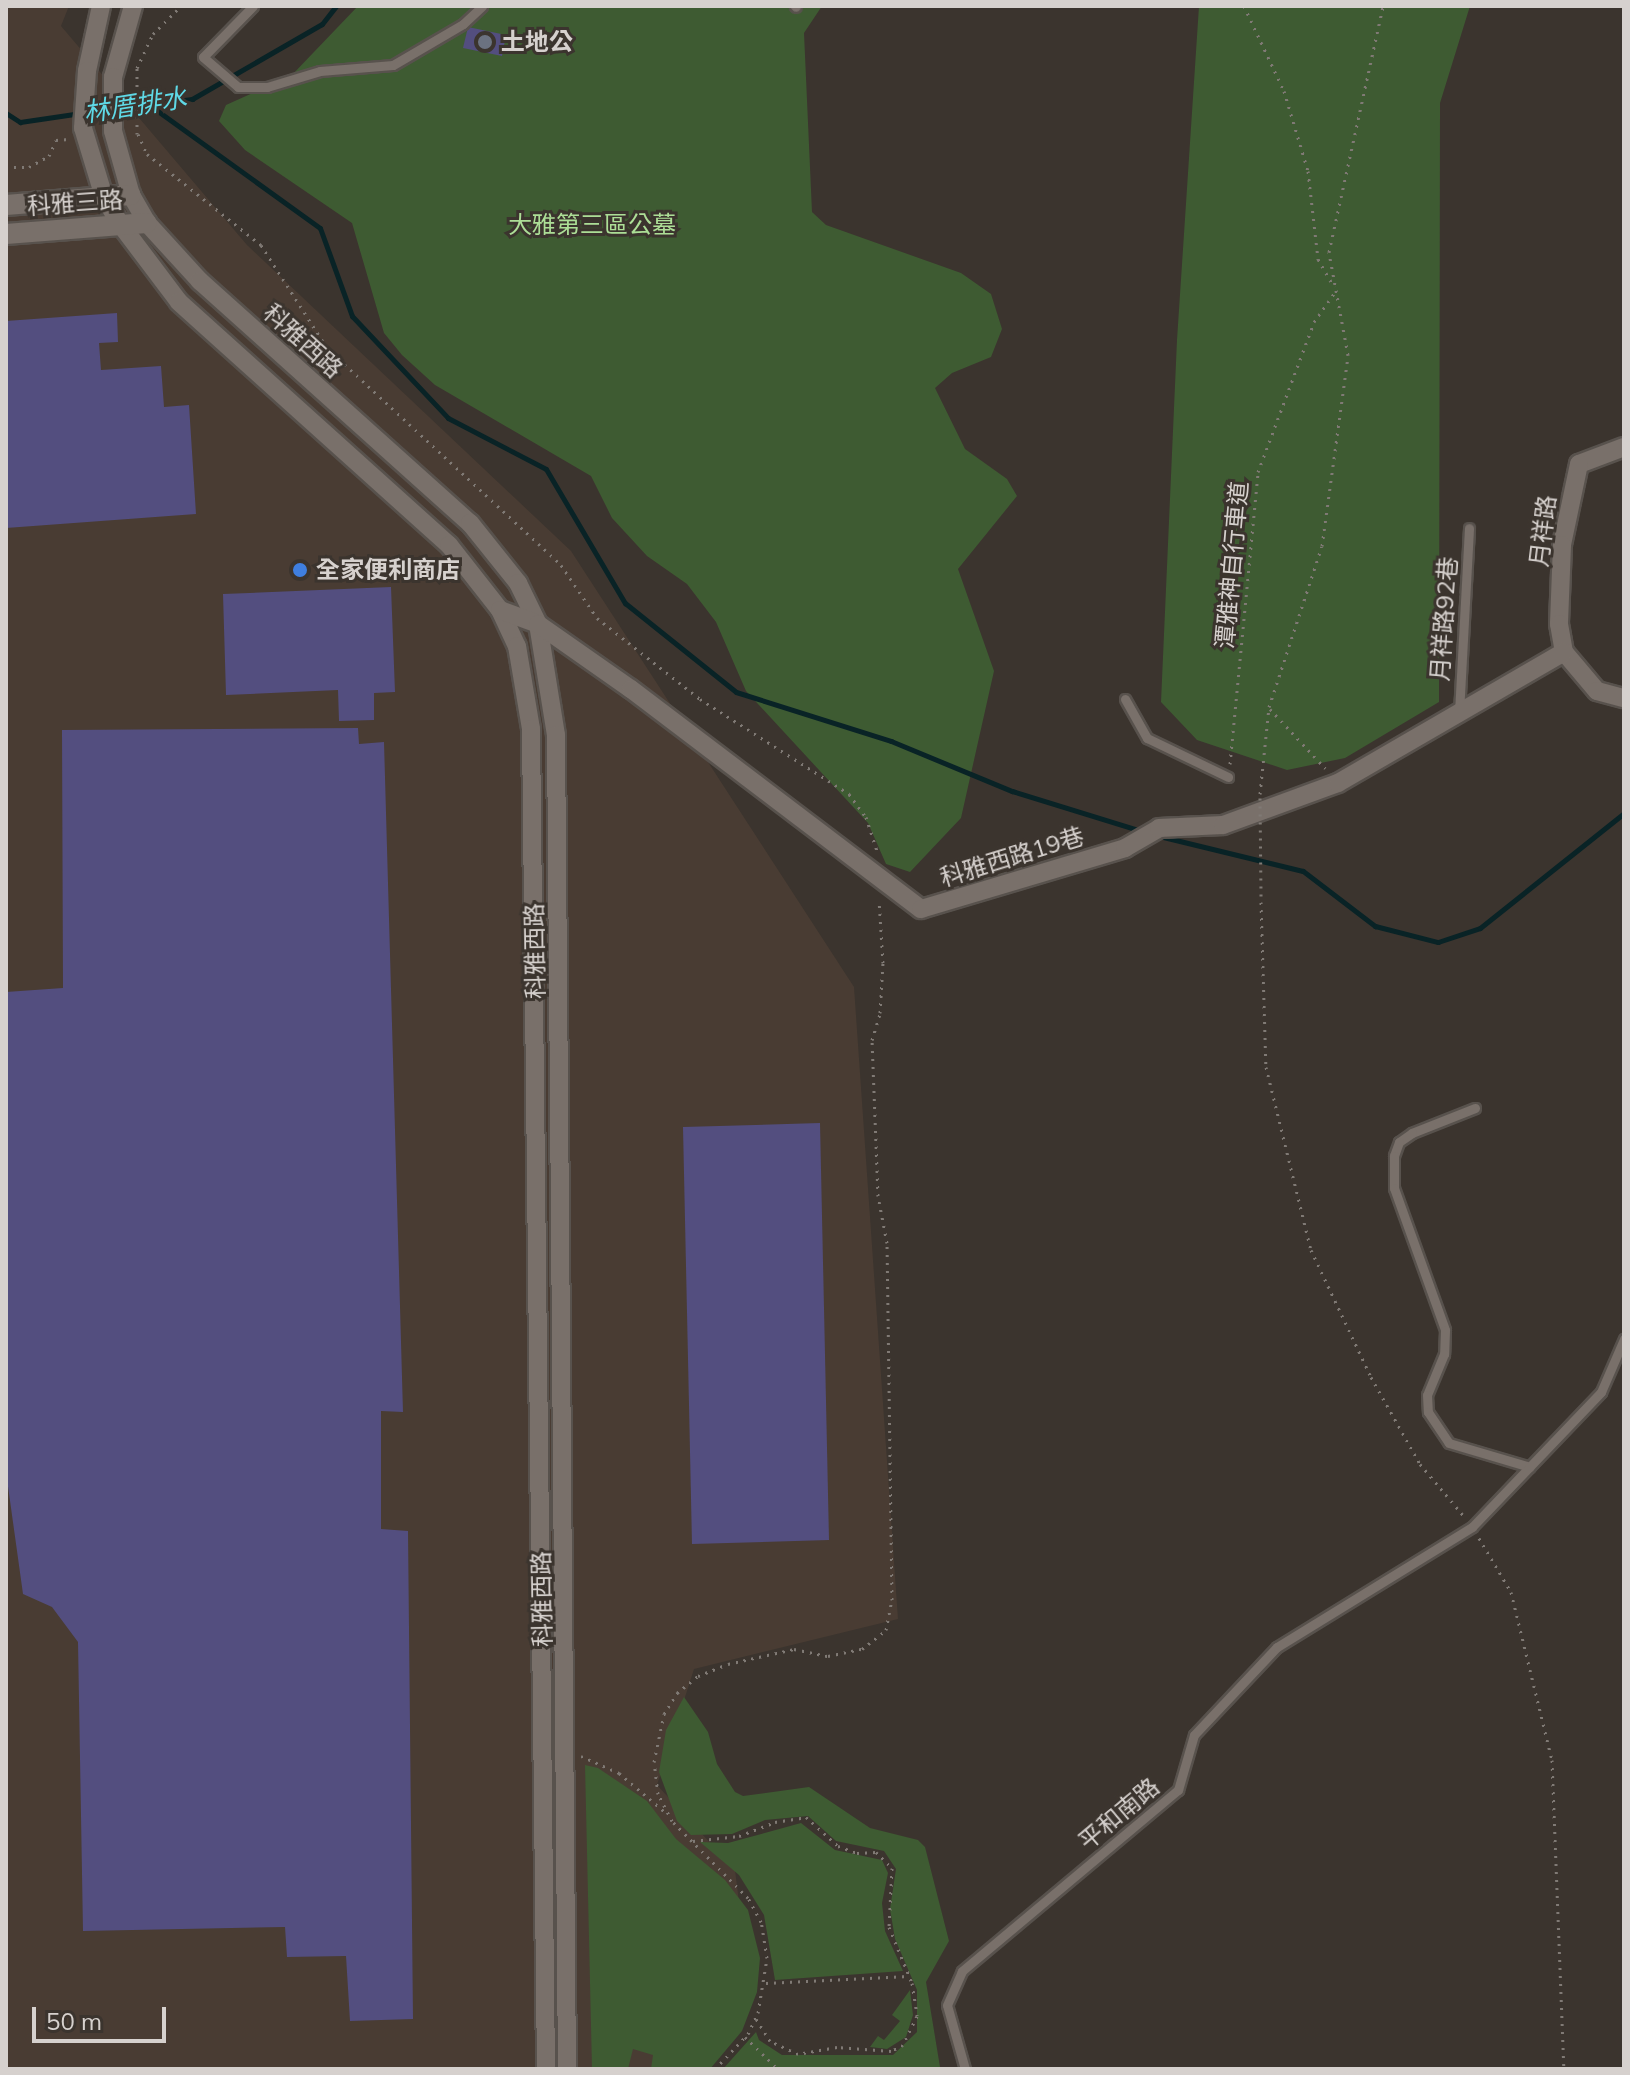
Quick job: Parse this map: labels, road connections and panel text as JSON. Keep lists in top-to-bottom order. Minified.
{"streets":{"street":["科雅三路","科雅西路","月祥路","科雅西路19巷"],"lane":["月祥路92巷","平和南路"],"path":["潭雅神自行車道"]},"crossings":[["科雅三路","科雅西路"],["科雅西路","科雅西路19巷"],["月祥路92巷","科雅西路19巷"]],"water":["林厝排水"],"parks":["大雅第三區公墓"],"places":["土地公","全家便利商店"],"scale_bar":"50 m"}
